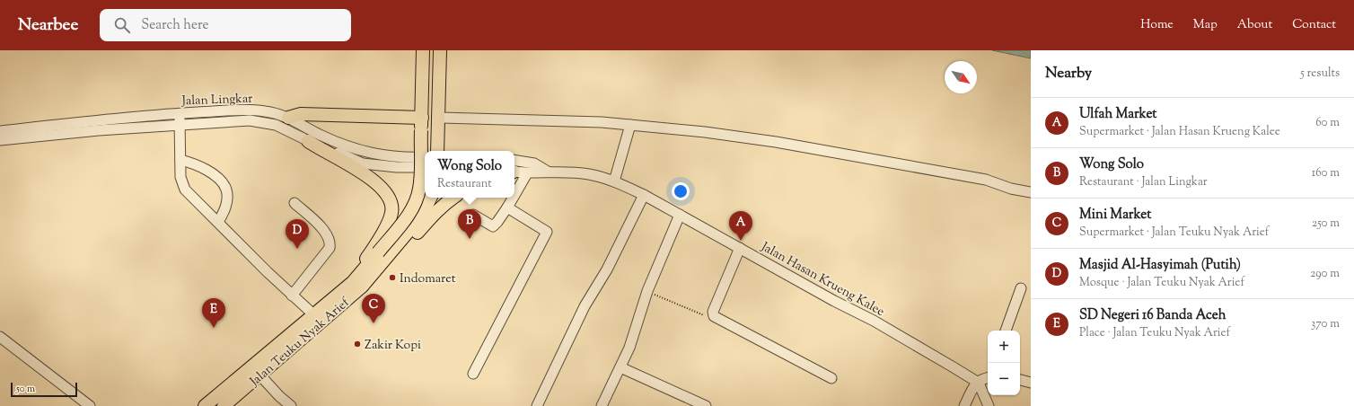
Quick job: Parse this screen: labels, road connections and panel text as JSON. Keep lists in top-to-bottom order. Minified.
{"streets":{"main road":["Jalan Teuku Nyak Arief"],"street":["Jalan Lingkar","Jalan Hasan Krueng Kalee"]},"places":["Indomaret","Zakir Kopi"],"scale_bar":"50 m","north":"bottom right","page":{"header":"Nearbee","search":"Search here","nav":["Home","Map","About","Contact"],"heading":["Nearby","5 results"],"list":[{"mark":"A","name":"Ulfah Market","note":"Supermarket · Jalan Hasan Krueng Kalee","value":"60 m"},{"mark":"B","name":"Wong Solo","note":"Restaurant · Jalan Lingkar","value":"160 m"},{"mark":"C","name":"Mini Market","note":"Supermarket · Jalan Teuku Nyak Arief","value":"250 m"},{"mark":"D","name":"Masjid Al-Hasyimah (Putih)","note":"Mosque · Jalan Teuku Nyak Arief","value":"290 m"},{"mark":"E","name":"SD Negeri 16 Banda Aceh","note":"Place · Jalan Teuku Nyak Arief","value":"370 m"}],"popup":["Wong Solo","Restaurant"],"pins":["B","A","D","C","E"],"map_buttons":["+","−"],"scale":"50 m"}}
